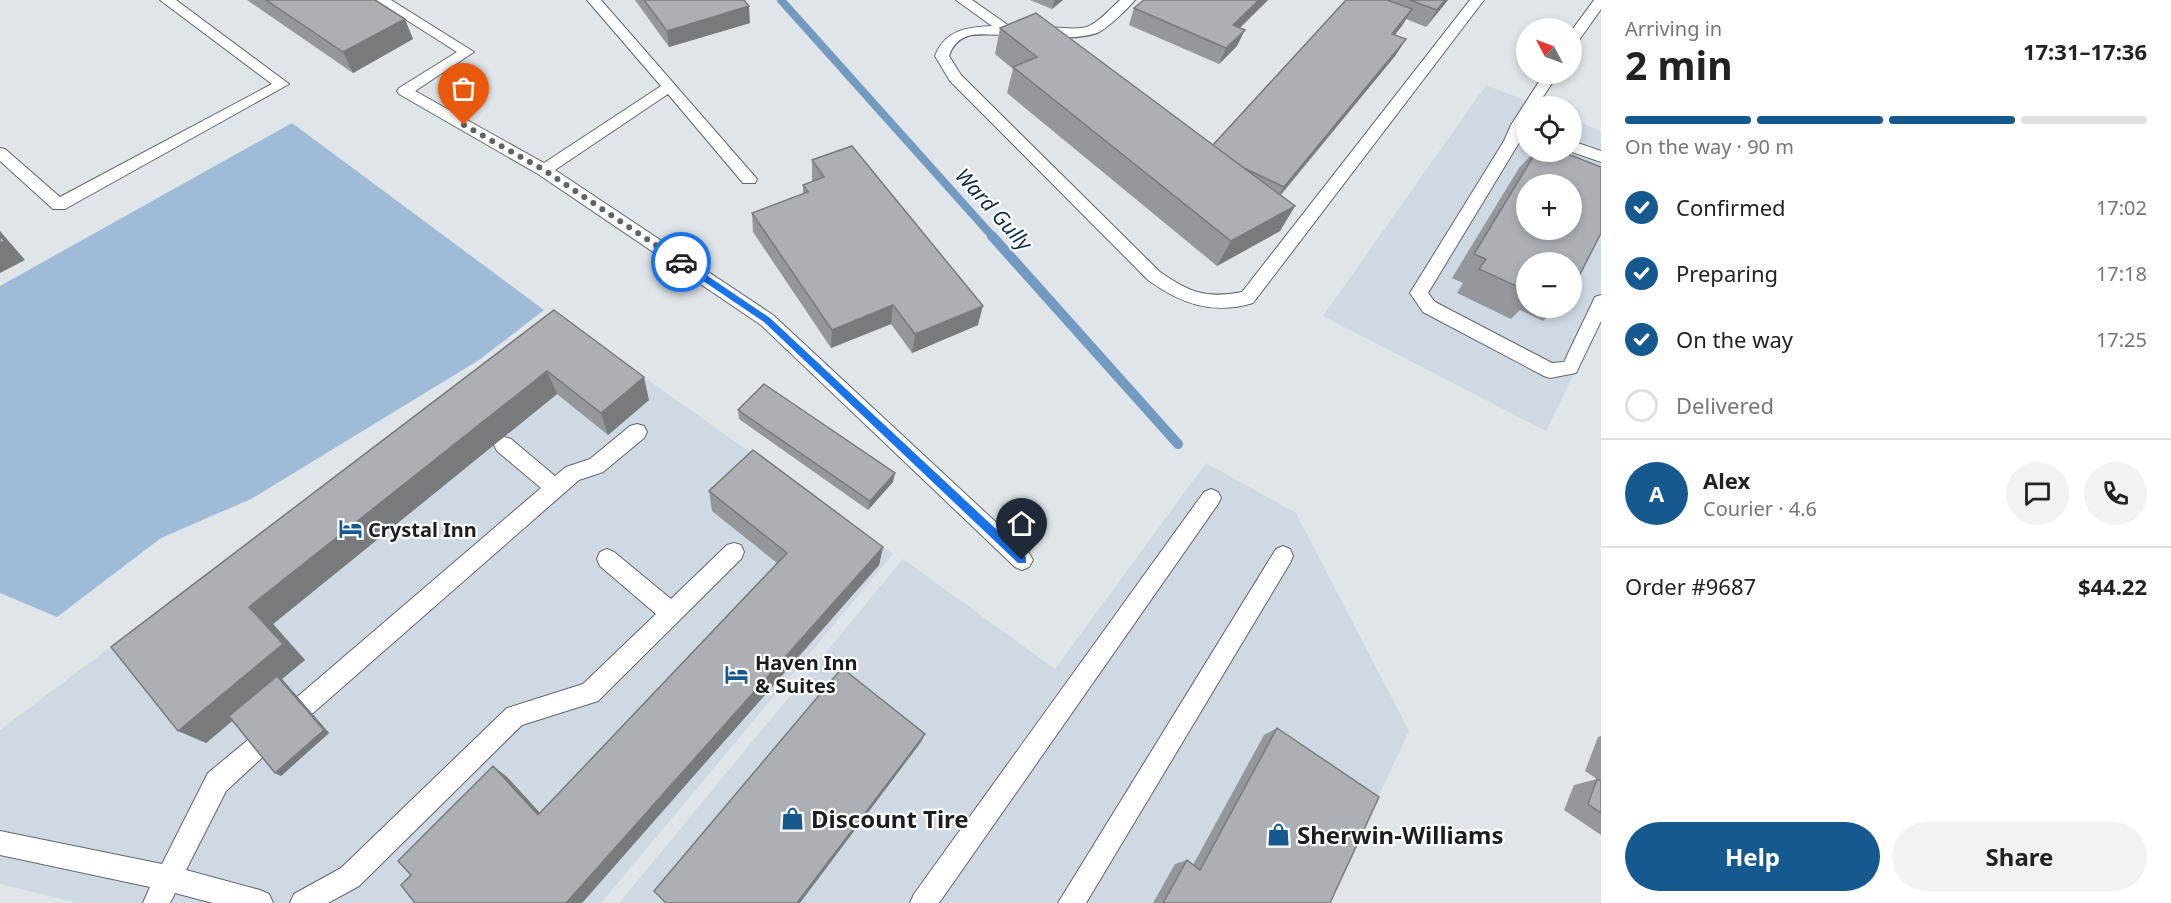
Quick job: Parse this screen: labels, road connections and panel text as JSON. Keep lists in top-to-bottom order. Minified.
{"water":["Ward Gully"],"places":{"hotel":["Crystal Inn","Haven Inn & Suites"],"shop":["Discount Tire","Sherwin-Williams"]},"north":"top left","page":{"heading":["2 min","Arriving in","17:31–17:36"],"panel":["Alex","Courier · 4.6","Order #9687","$44.22"],"map_buttons":["+","−"],"bar":"On the way · 90 m","list":[["Confirmed","17:02"],["Preparing","17:18"],["On the way","17:25"],"Delivered"],"round":"A","buttons":["Help","Share"]}}
